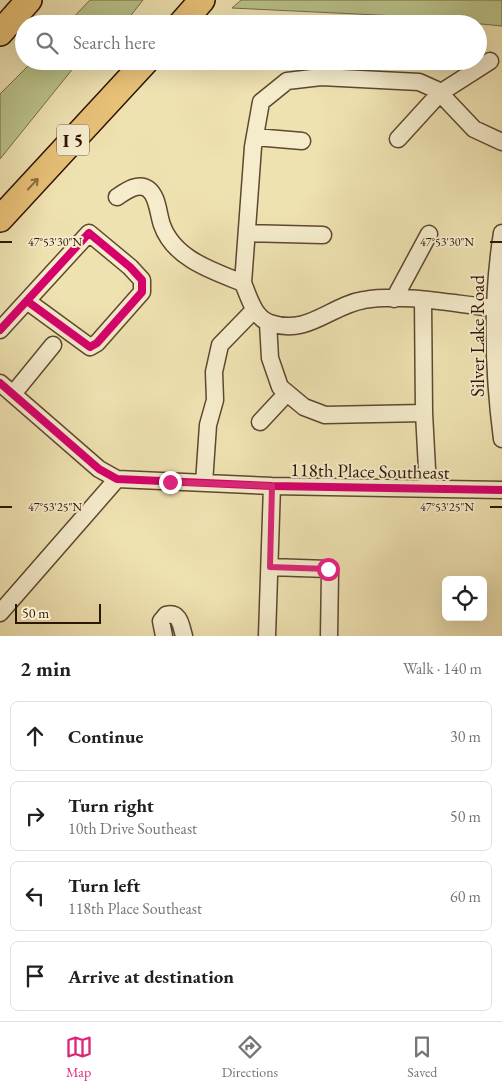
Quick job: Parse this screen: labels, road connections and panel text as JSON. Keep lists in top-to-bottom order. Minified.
{"streets":{"highway":["I 5"],"street":["Silver Lake Road","118th Place Southeast"]},"scale_bar":"50 m","page":{"search":"Search here","scale":"50 m","heading":["2 min","Walk · 140 m"],"list":[["Continue","30 m"],["Turn right","10th Drive Southeast","50 m"],["Turn left","118th Place Southeast","60 m"],"Arrive at destination"],"nav":["Map","Directions","Saved"]},"coordinates":["47°53'30\"N","47°53'25\"N"]}
